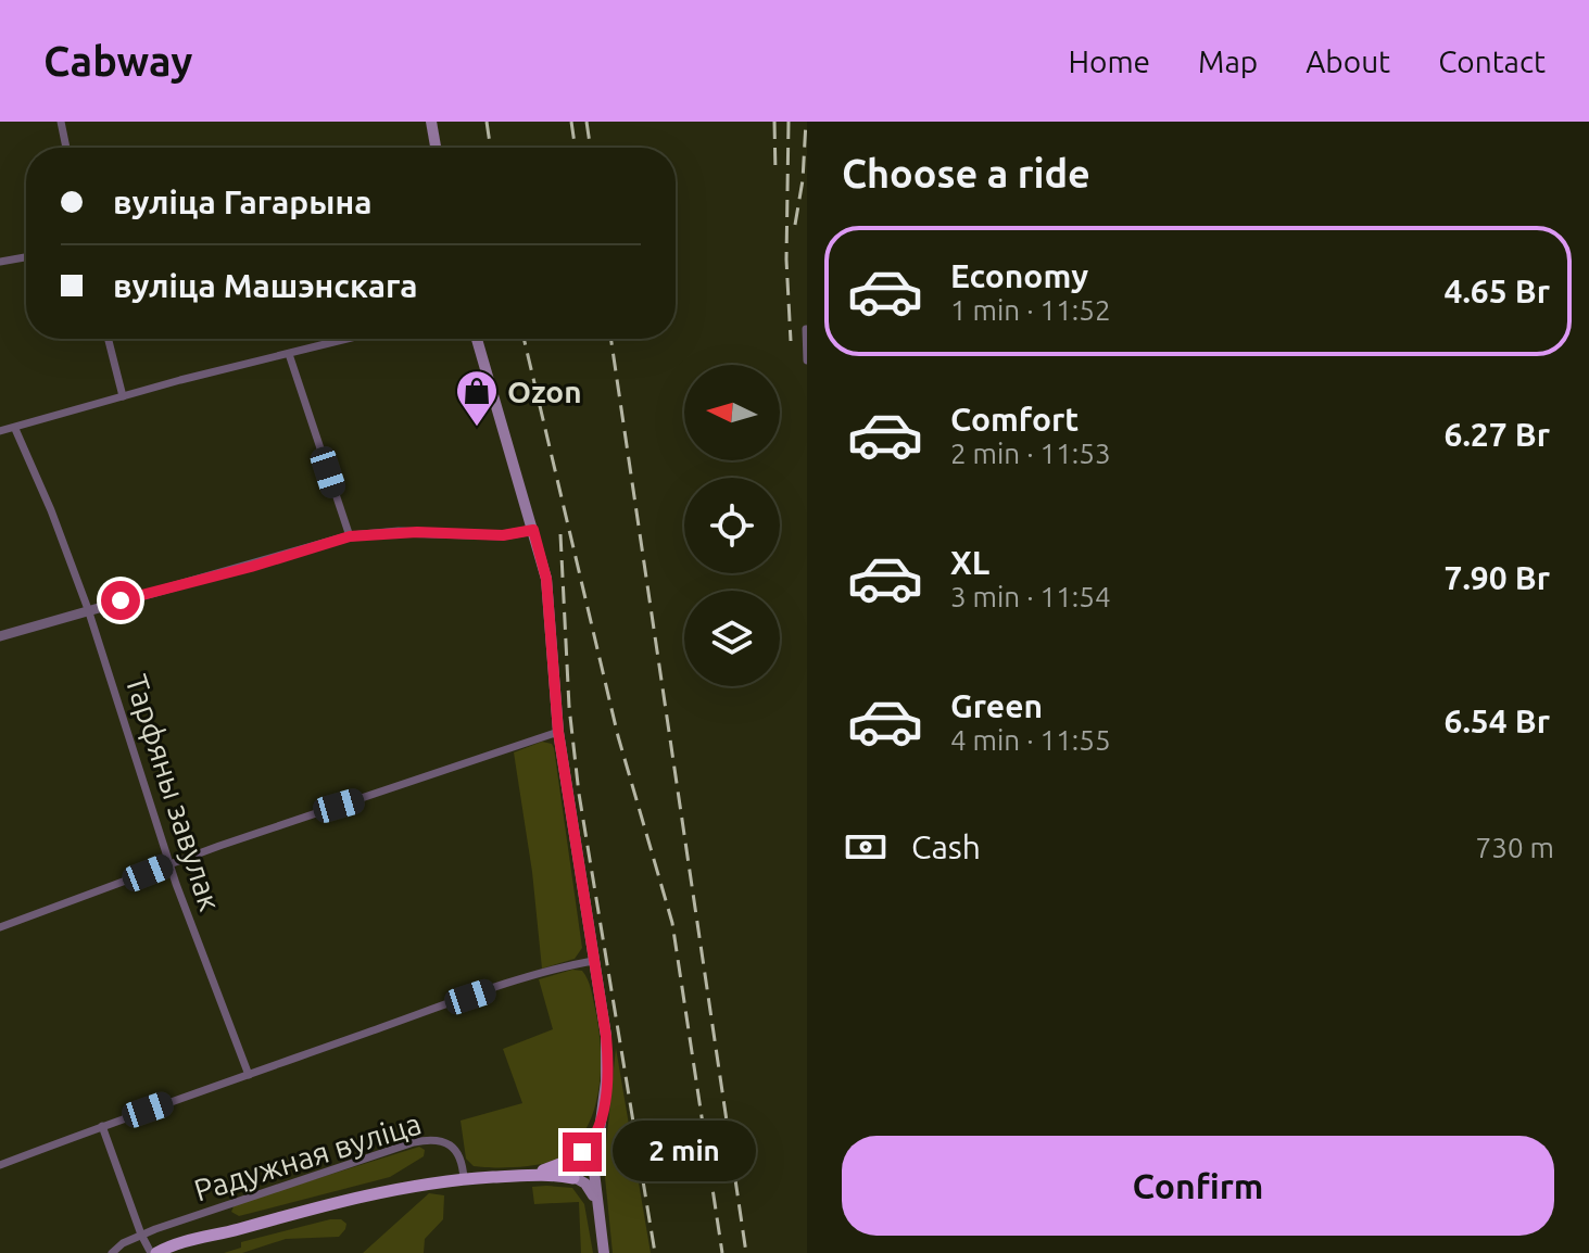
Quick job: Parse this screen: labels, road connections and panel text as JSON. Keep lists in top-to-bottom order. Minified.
{"streets":{"street":["Тарфяны завулак","Радужная вуліца"]},"places":{"shop":["Ozon"]},"north":"left","page":{"header":"Cabway","nav":["Home","Map","About","Contact"],"heading":"Choose a ride","banner":["вуліца Гагарына","вуліца Машэнскага"],"list":[{"name":"Economy","note":"1 min · 11:52","value":"4.65 Br"},{"name":"Comfort","note":"2 min · 11:53","value":"6.27 Br"},{"name":"XL","note":"3 min · 11:54","value":"7.90 Br"},{"name":"Green","note":"4 min · 11:55","value":"6.54 Br"}],"pay":["Cash","730 m"],"buttons":"Confirm","bubble":"2 min"}}
